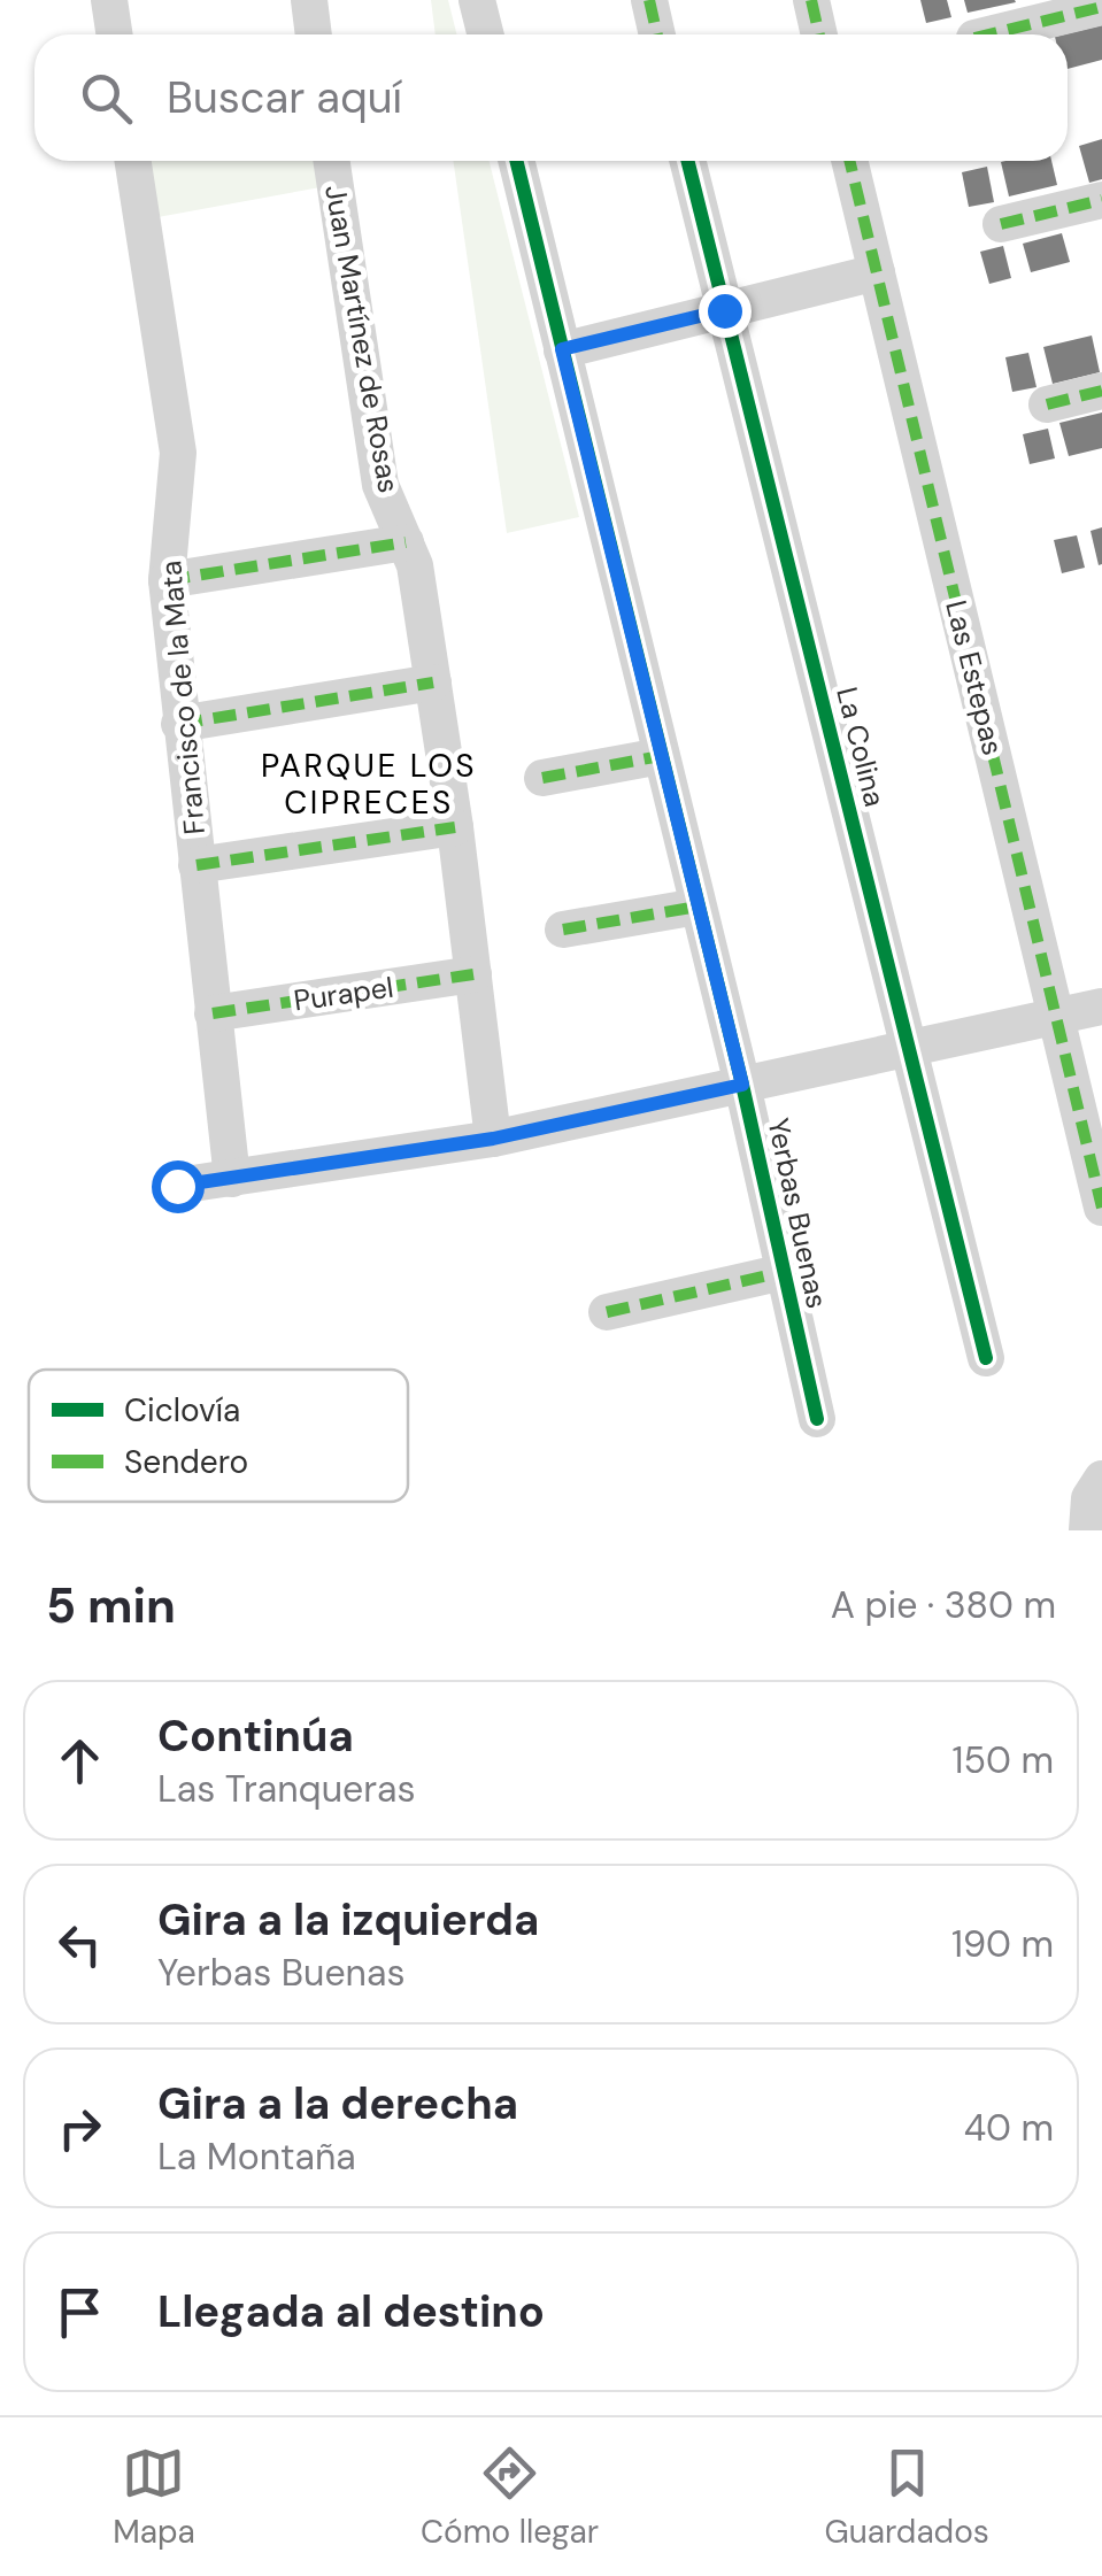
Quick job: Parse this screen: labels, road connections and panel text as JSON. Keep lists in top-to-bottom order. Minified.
{"streets":{"street":["Juan Martínez de Rosas","Las Estepas","Francisco de la Mata","La Colina","Purapel","Yerbas Buenas"]},"crossings":[["Juan Martínez de Rosas","Purapel"],["Francisco de la Mata","Purapel"]],"districts":["PARQUE LOS CIPRECES"],"legend":["Ciclovía","Sendero"],"page":{"search":"Buscar aquí","heading":["5 min","A pie · 380 m"],"list":[["Continúa","Las Tranqueras","150 m"],["Gira a la izquierda","Yerbas Buenas","190 m"],["Gira a la derecha","La Montaña","40 m"],"Llegada al destino"],"nav":["Mapa","Cómo llegar","Guardados"]}}
